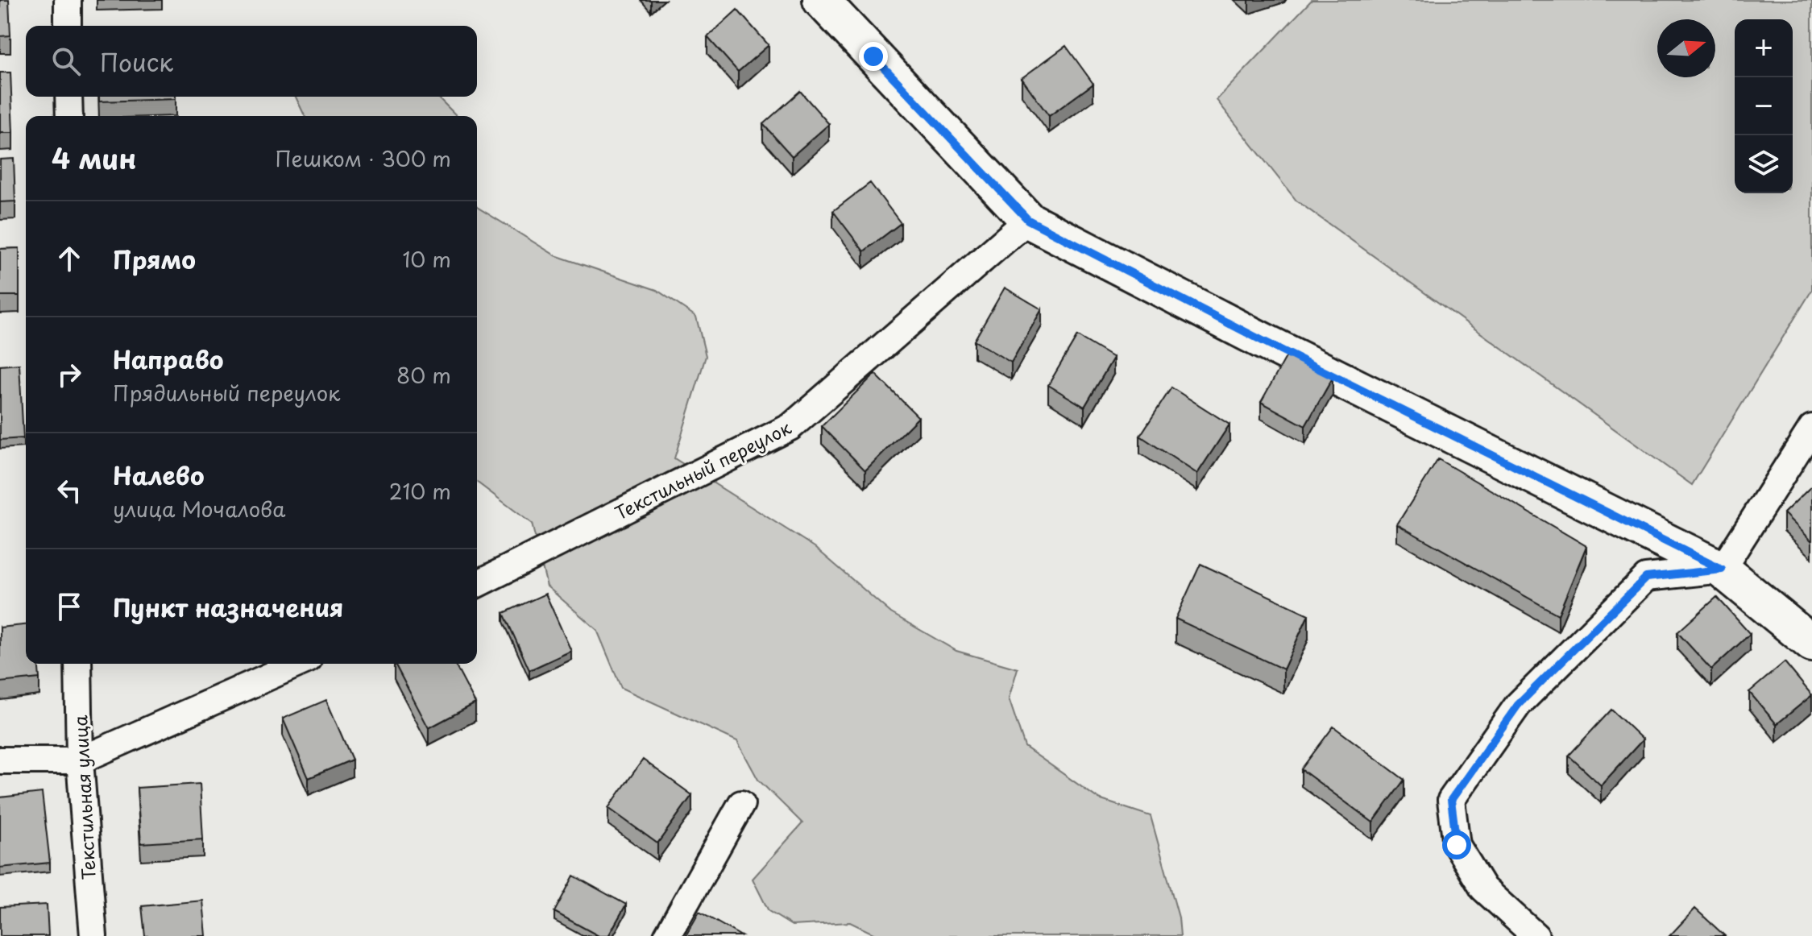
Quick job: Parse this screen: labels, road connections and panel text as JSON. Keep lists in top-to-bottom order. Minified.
{"streets":{"street":["Текстильный переулок","Текстильная улица"]},"north":"right","page":{"map_buttons":["+","−"],"search":"Поиск","heading":["4 мин","Пешком · 300 m"],"list":[["Прямо","10 m"],["Направо","Прядильный переулок","80 m"],["Налево","улица Мочалова","210 m"],"Пункт назначения"]}}
